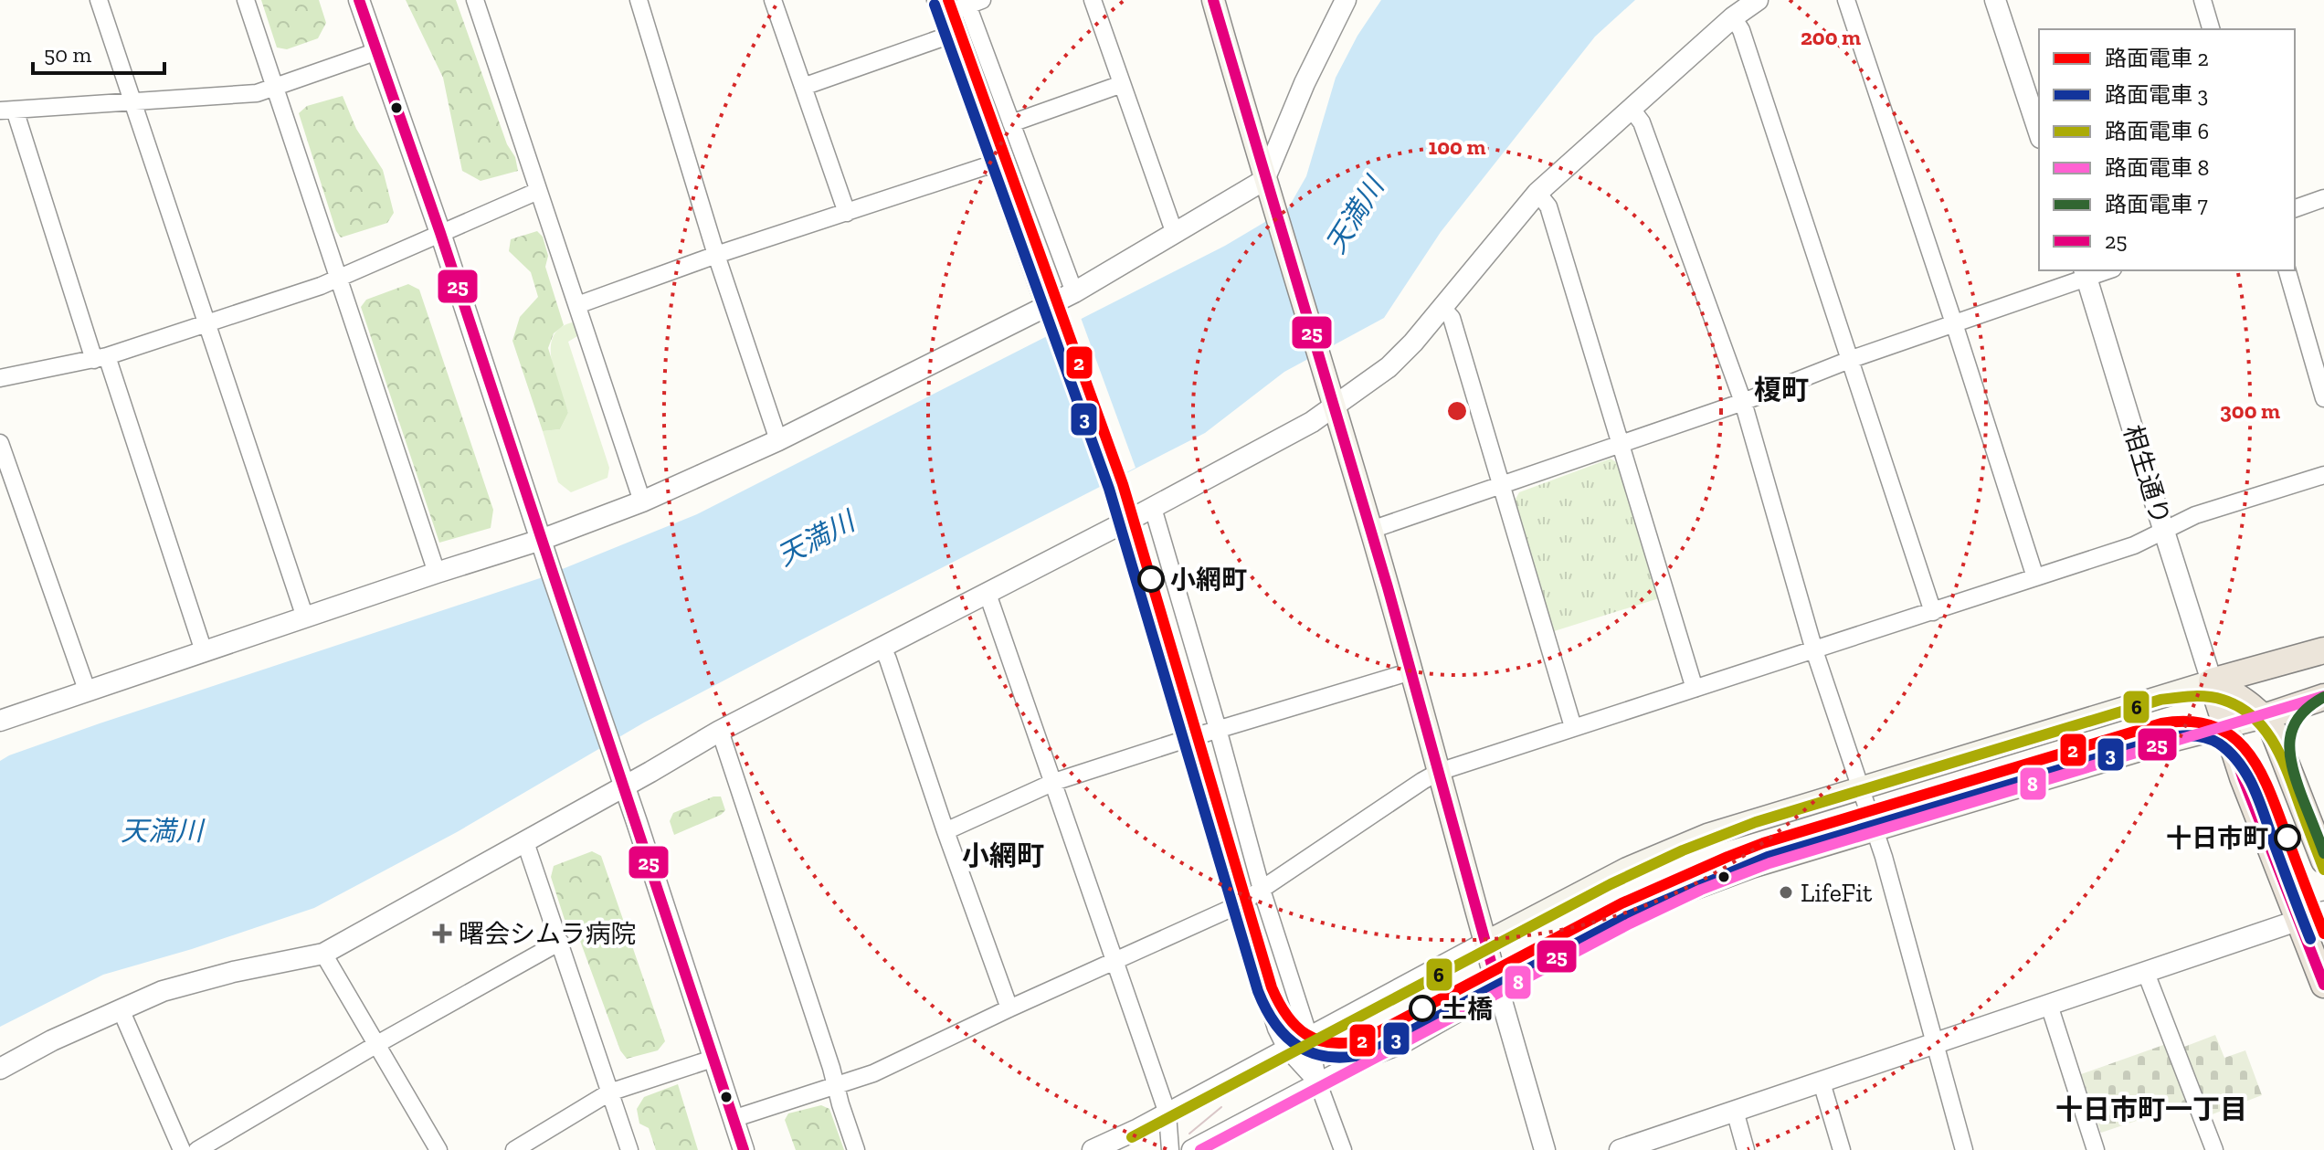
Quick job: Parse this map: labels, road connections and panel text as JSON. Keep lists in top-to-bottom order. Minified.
{"streets":{"highway":["相生通り"]},"districts":["榎町","小網町","十日市町一丁目"],"water":["天満川"],"places":{"other":["小網町","十日市町","LifeFit","土橋"],"health":["曙会シムラ病院"]},"lines":["tram line 2","transit line 25","tram line 3","tram line 6","tram line 8","tram line 7"],"legend":["路面電車 2","路面電車 3","路面電車 6","路面電車 8","路面電車 7","25"],"scale_bar":"50 m","rings":["200 m","100 m","300 m"]}
